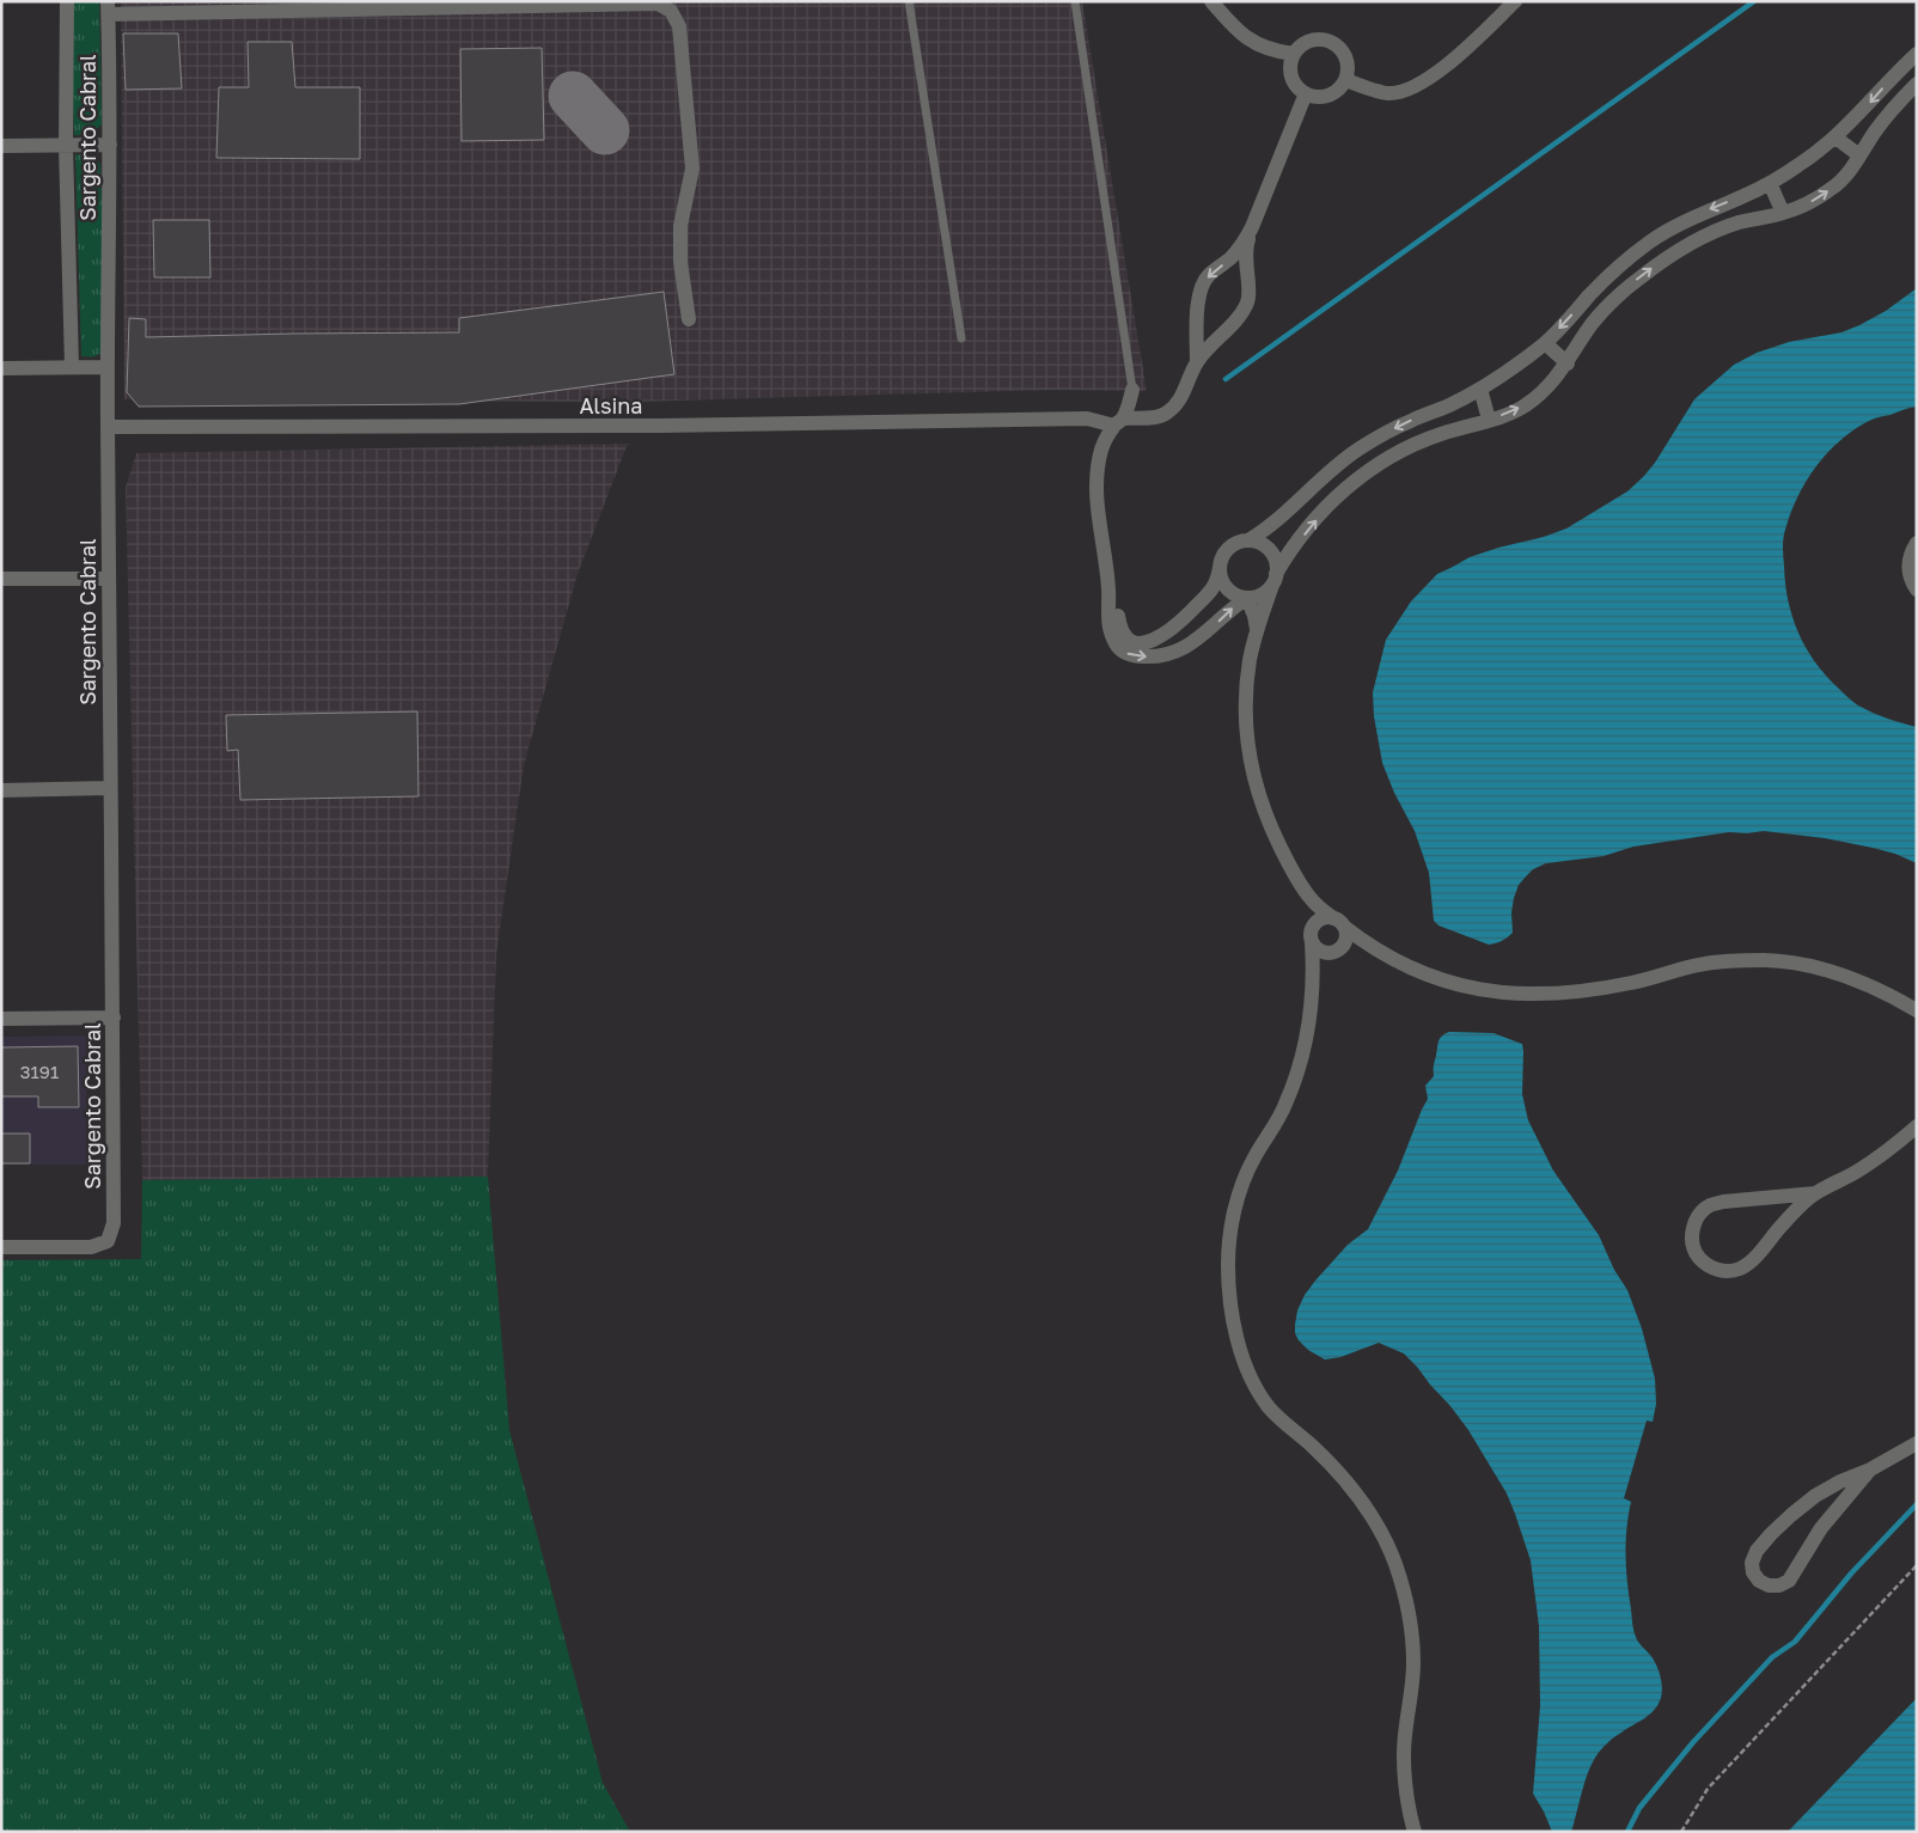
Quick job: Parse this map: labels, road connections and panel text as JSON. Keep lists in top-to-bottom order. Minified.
{"streets":{"street":["Sargento Cabral","Alsina"]},"crossings":[["Sargento Cabral","Alsina"]],"house_numbers":["3191"]}
